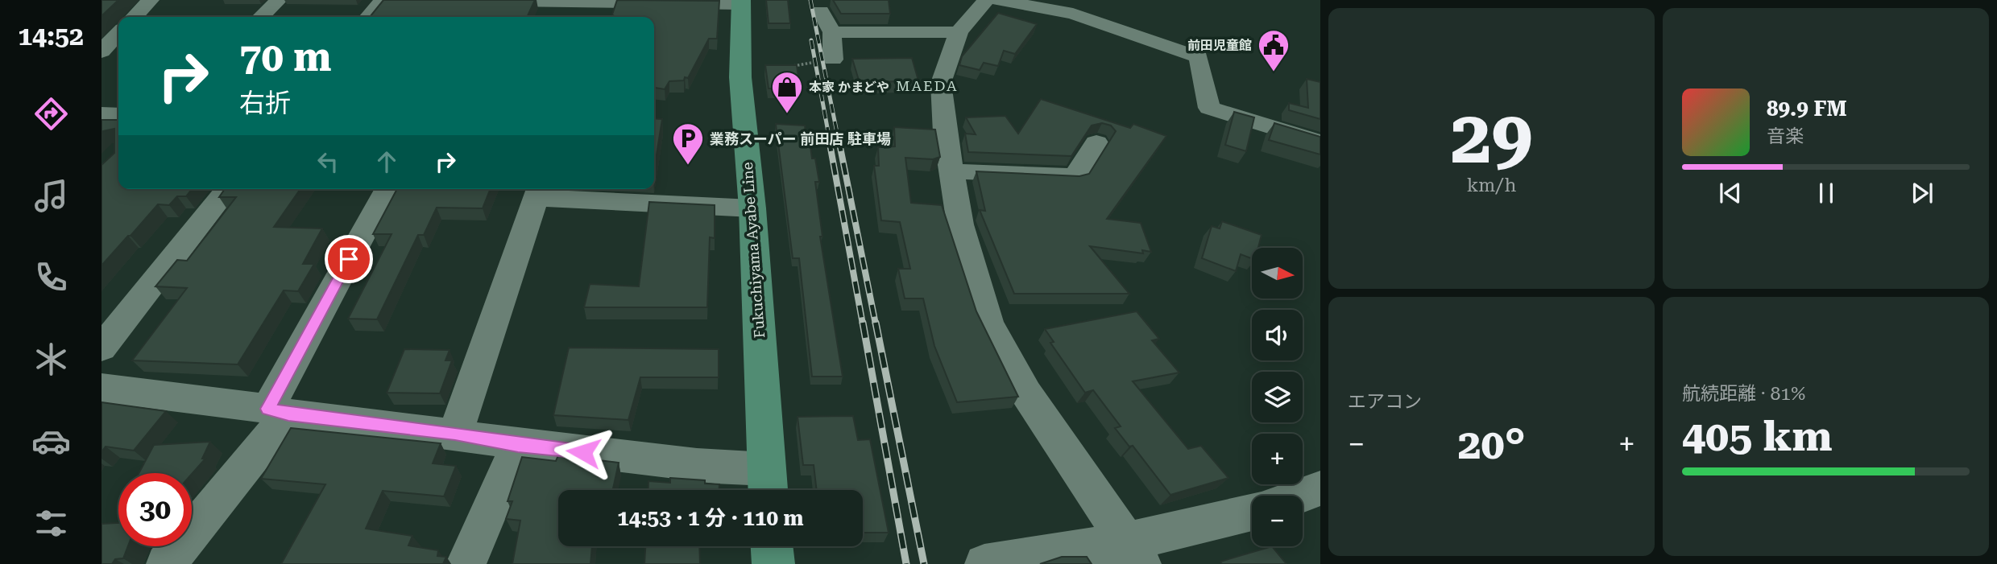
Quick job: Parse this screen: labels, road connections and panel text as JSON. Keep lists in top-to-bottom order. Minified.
{"streets":{"main road":["Fukuchiyama Ayabe Line"]},"districts":["MAEDA"],"places":{"public building":["前田児童館"],"shop":["本家 かまどや"],"parking":["業務スーパー 前田店 駐車場"]},"north":"right","page":{"tabs":"14:52","tile":[["29","km/h"],"エアコン",["航続距離 · 81%","405 km"]],"turn":["70 m","右折"],"song":["89.9 FM","音楽"],"map_buttons":["+","−"],"heat":["−","20°","+"],"limit":"30","trip":"14:53 · 1 分 · 110 m"}}
